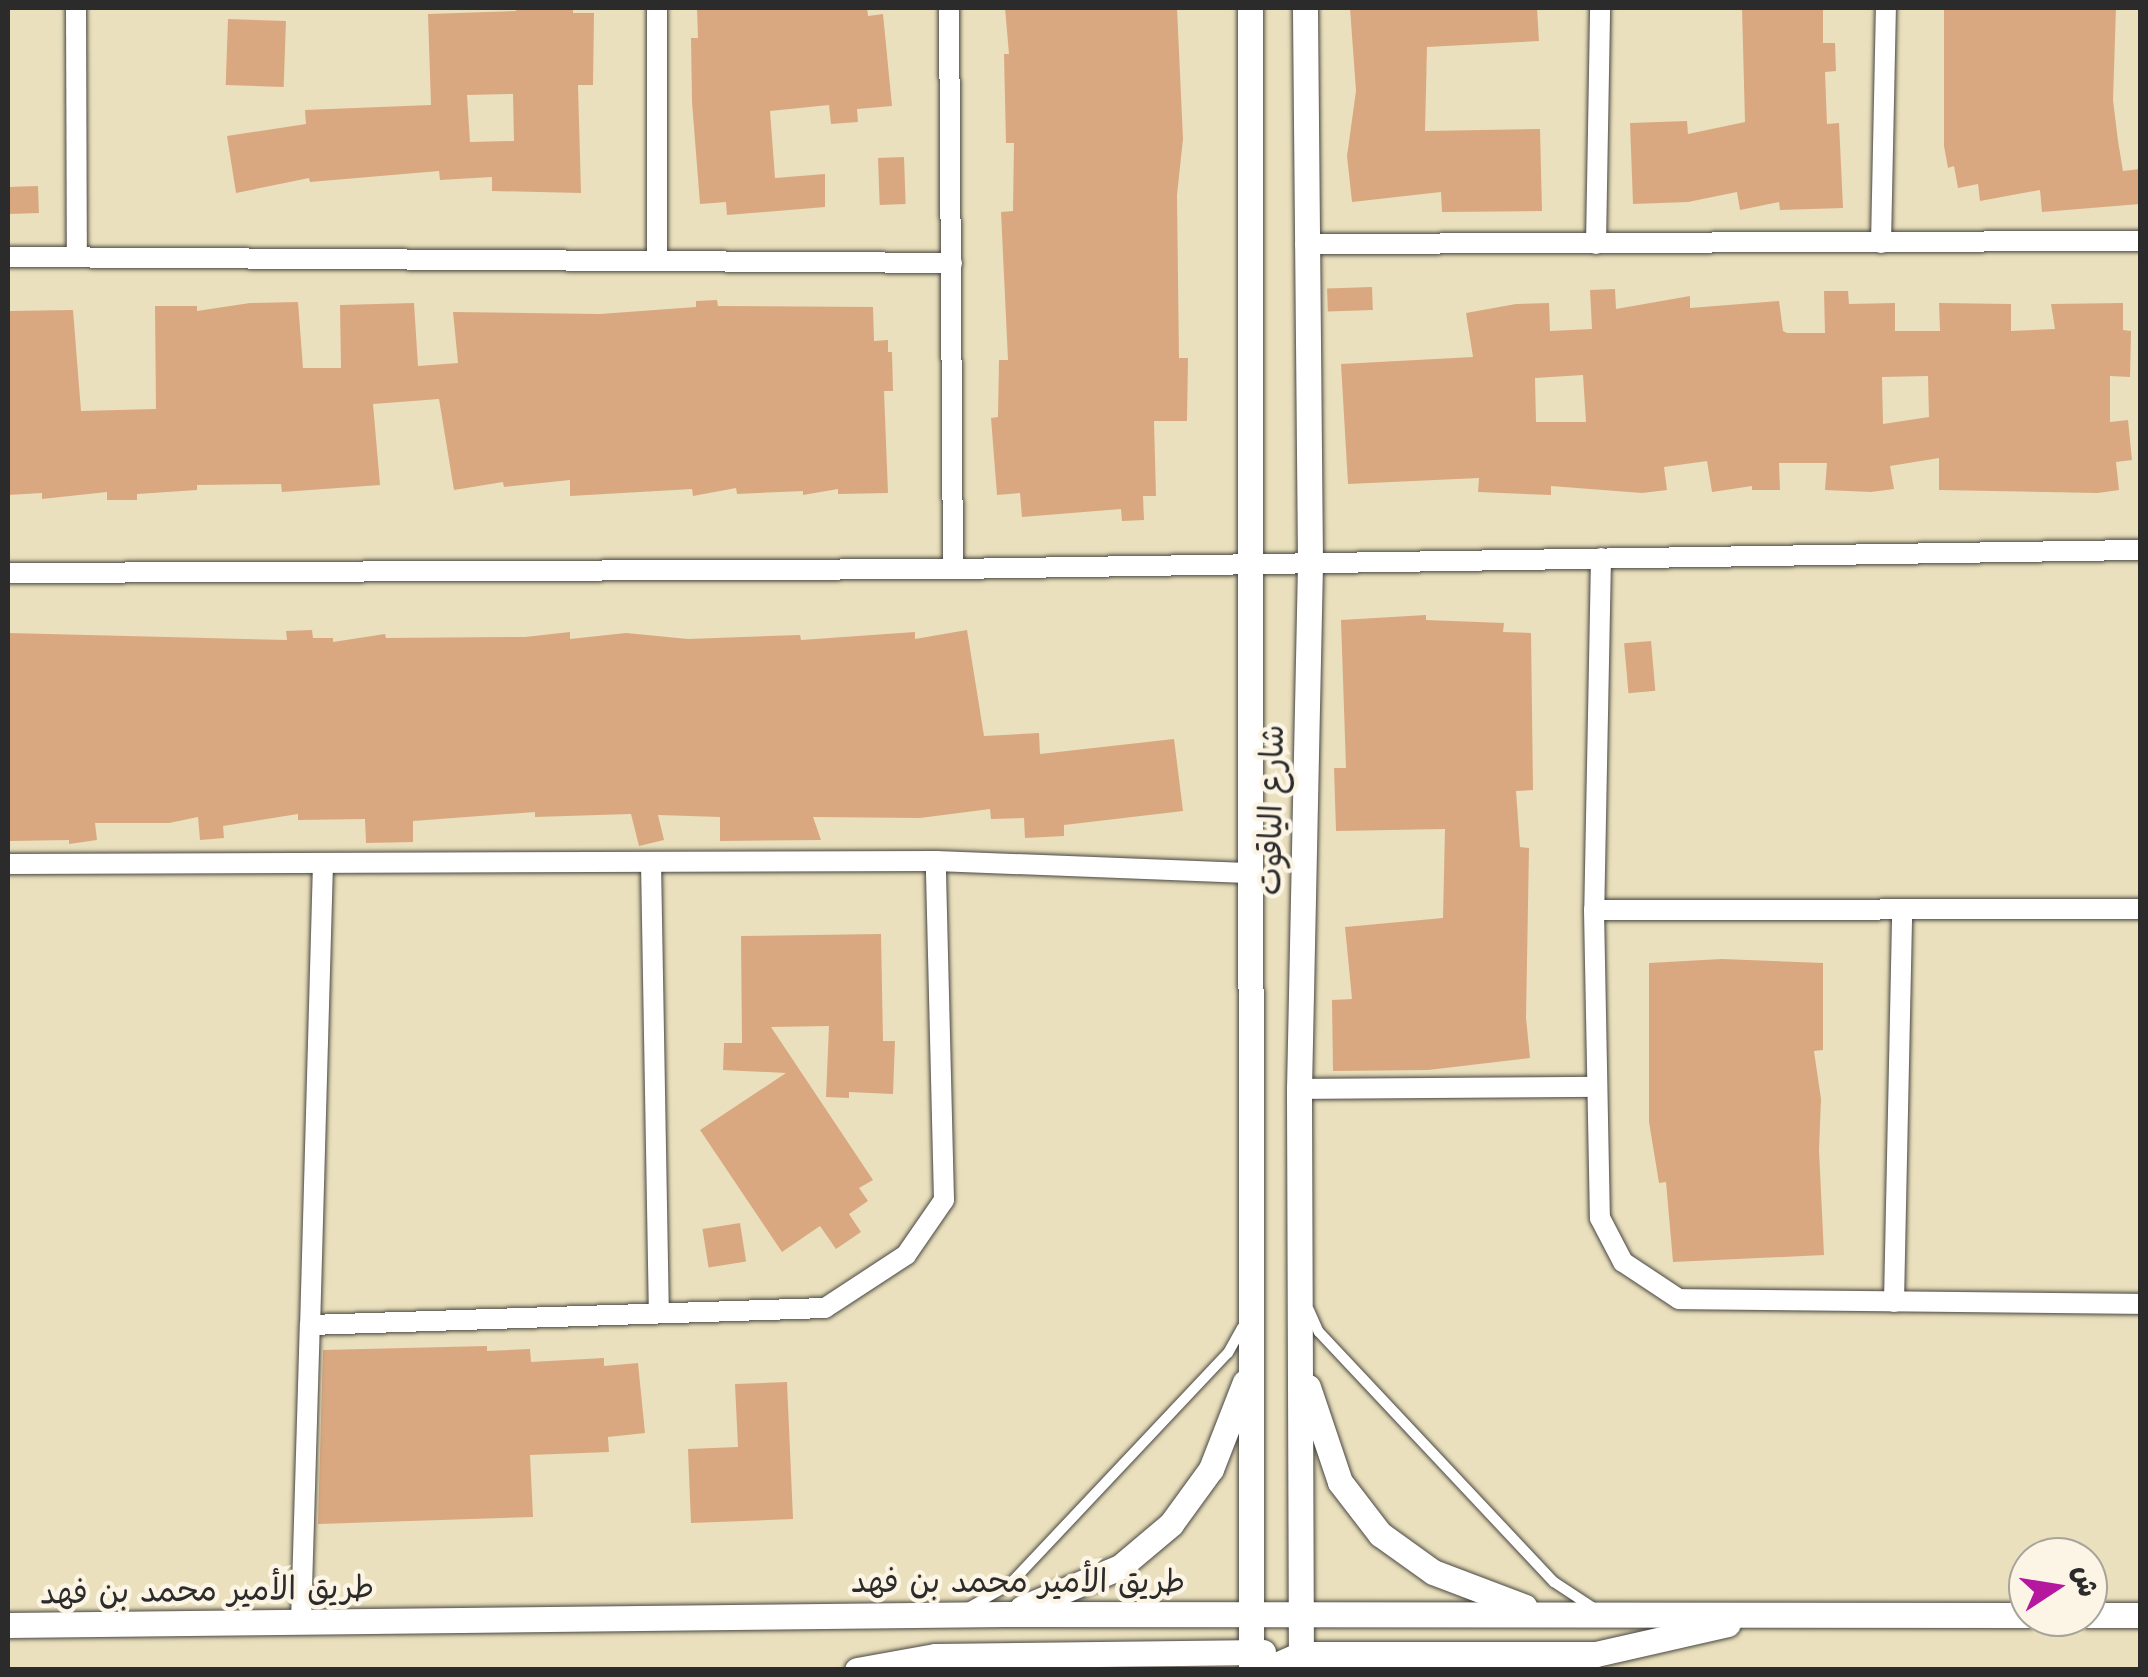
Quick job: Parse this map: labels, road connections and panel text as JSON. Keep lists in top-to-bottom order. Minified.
{"streets":{"street":["شارع الياقوت","طريق الأمير محمد بن فهد"]},"crossings":[["شارع الياقوت","طريق الأمير محمد بن فهد"]],"north":"right"}
